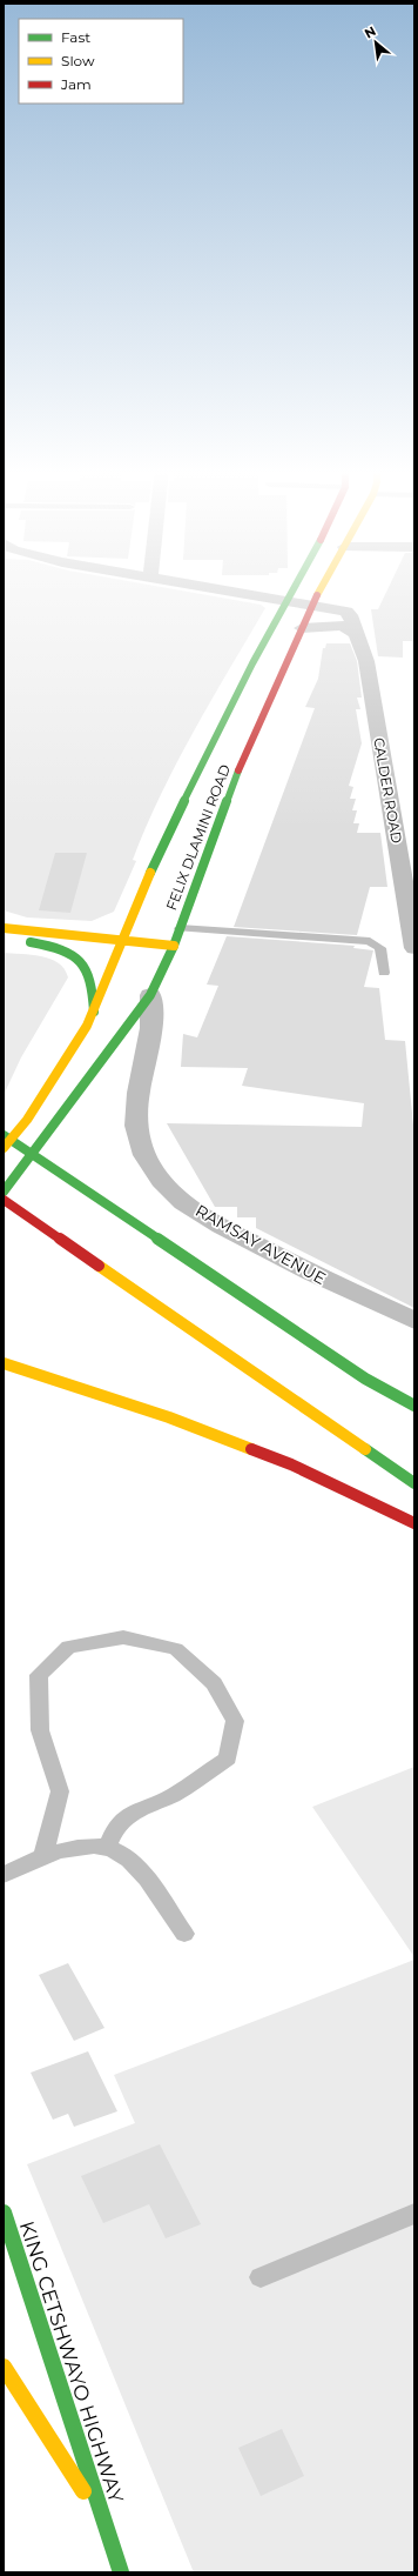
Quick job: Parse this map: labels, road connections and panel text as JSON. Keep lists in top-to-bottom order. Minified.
{"streets":{"main road":["FELIX DLAMINI ROAD","KING CETSHWAYO HIGHWAY"],"street":["CALDER ROAD","RAMSAY AVENUE"]},"crossings":[["CALDER ROAD","FELIX DLAMINI ROAD"],["FELIX DLAMINI ROAD","RAMSAY AVENUE"]],"legend":["Fast","Slow","Jam"],"north":"top left"}
